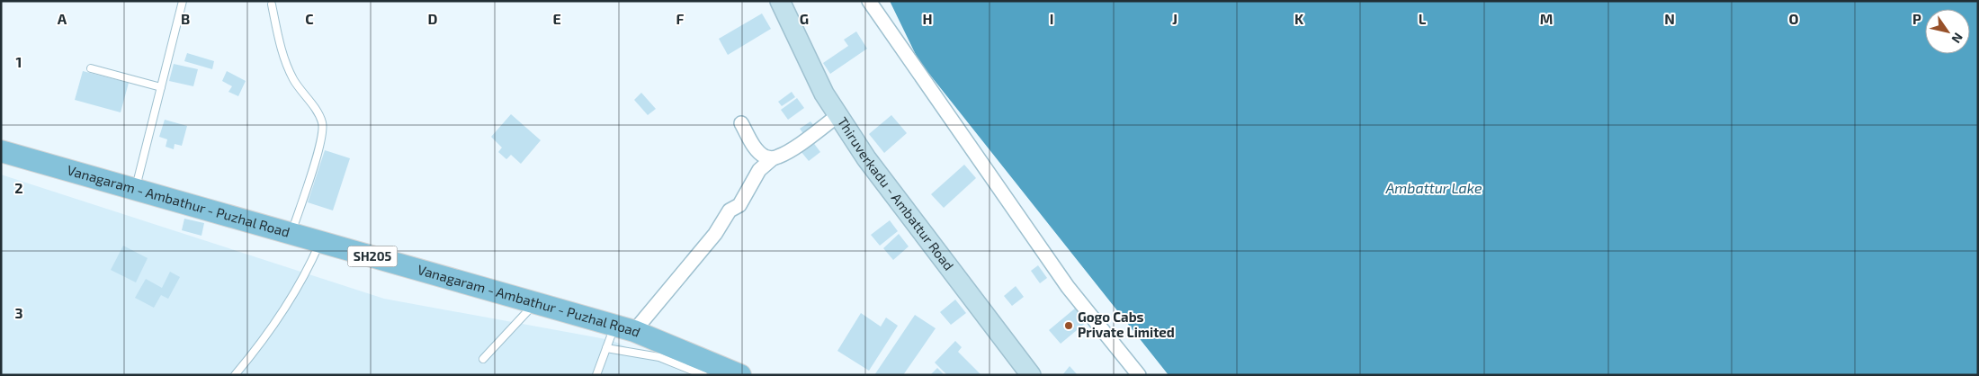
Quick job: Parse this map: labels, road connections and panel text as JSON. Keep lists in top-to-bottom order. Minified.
{"streets":{"main road":["Thiruverkadu - Ambattur Road","Vanagaram - Ambathur - Puzhal Road","SH205"]},"water":["Ambattur Lake"],"places":["Gogo Cabs Private Limited"],"north":"bottom right","grid":{"columns":["A","B","C","D","E","F","G","H","I","J","K","L","M","N","O","P"],"rows":["1","2","3"]}}
